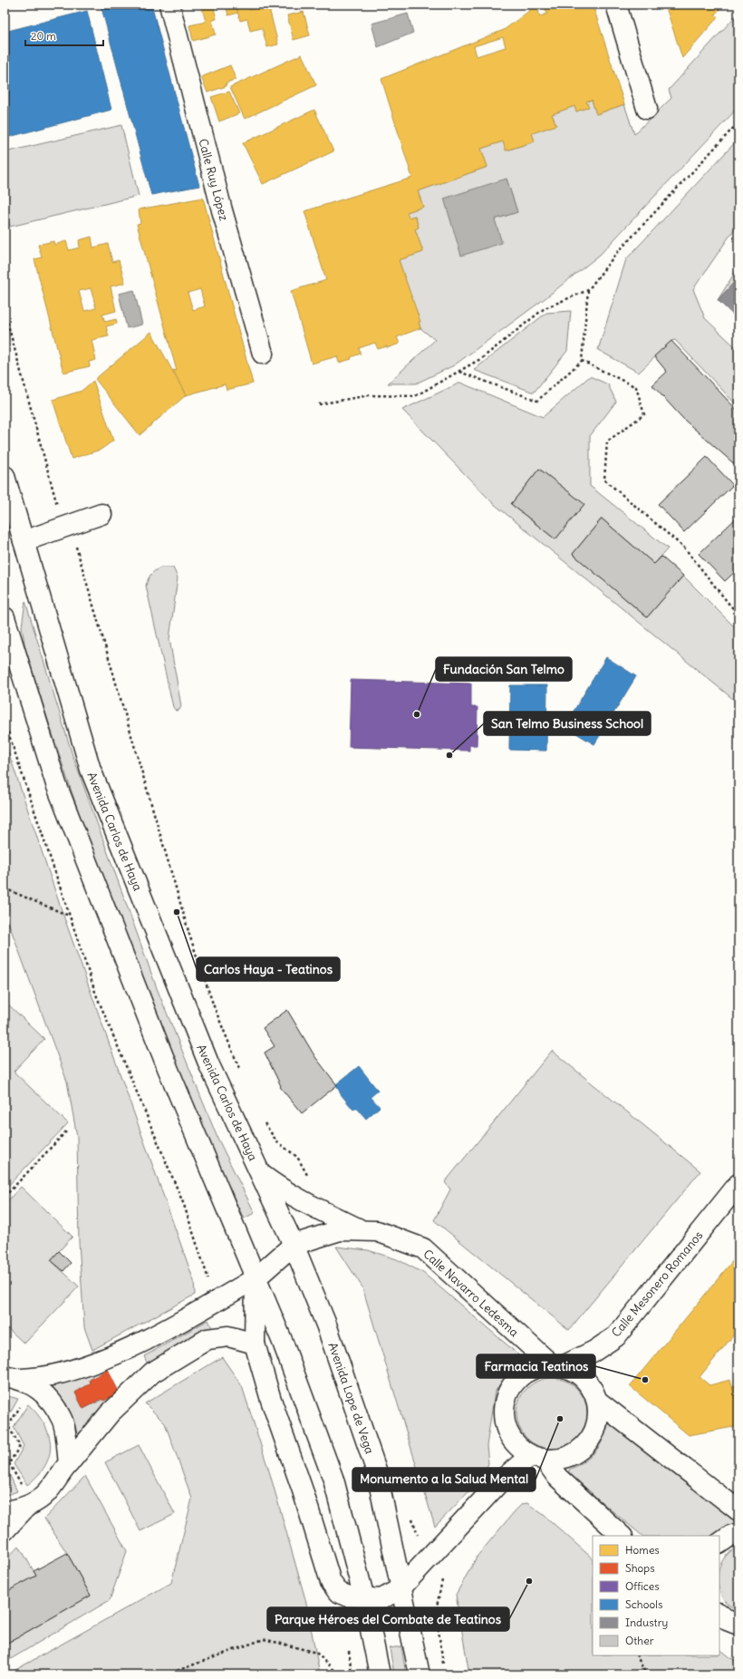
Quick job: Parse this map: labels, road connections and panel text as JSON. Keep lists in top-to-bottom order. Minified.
{"streets":{"main road":["Calle Ruy López","Avenida Carlos de Haya","Calle Mesonero Romanos","Calle Navarro Ledesma","Avenida Lope de Vega"]},"crossings":[["Avenida Carlos de Haya","Avenida Lope de Vega"],["Calle Mesonero Romanos","Calle Navarro Ledesma"]],"places":["Fundación San Telmo","San Telmo Business School","Carlos Haya - Teatinos","Farmacia Teatinos","Monumento a la Salud Mental","Parque Héroes del Combate de Teatinos"],"legend":["Homes","Shops","Offices","Schools","Industry","Other"],"scale_bar":"20 m"}
